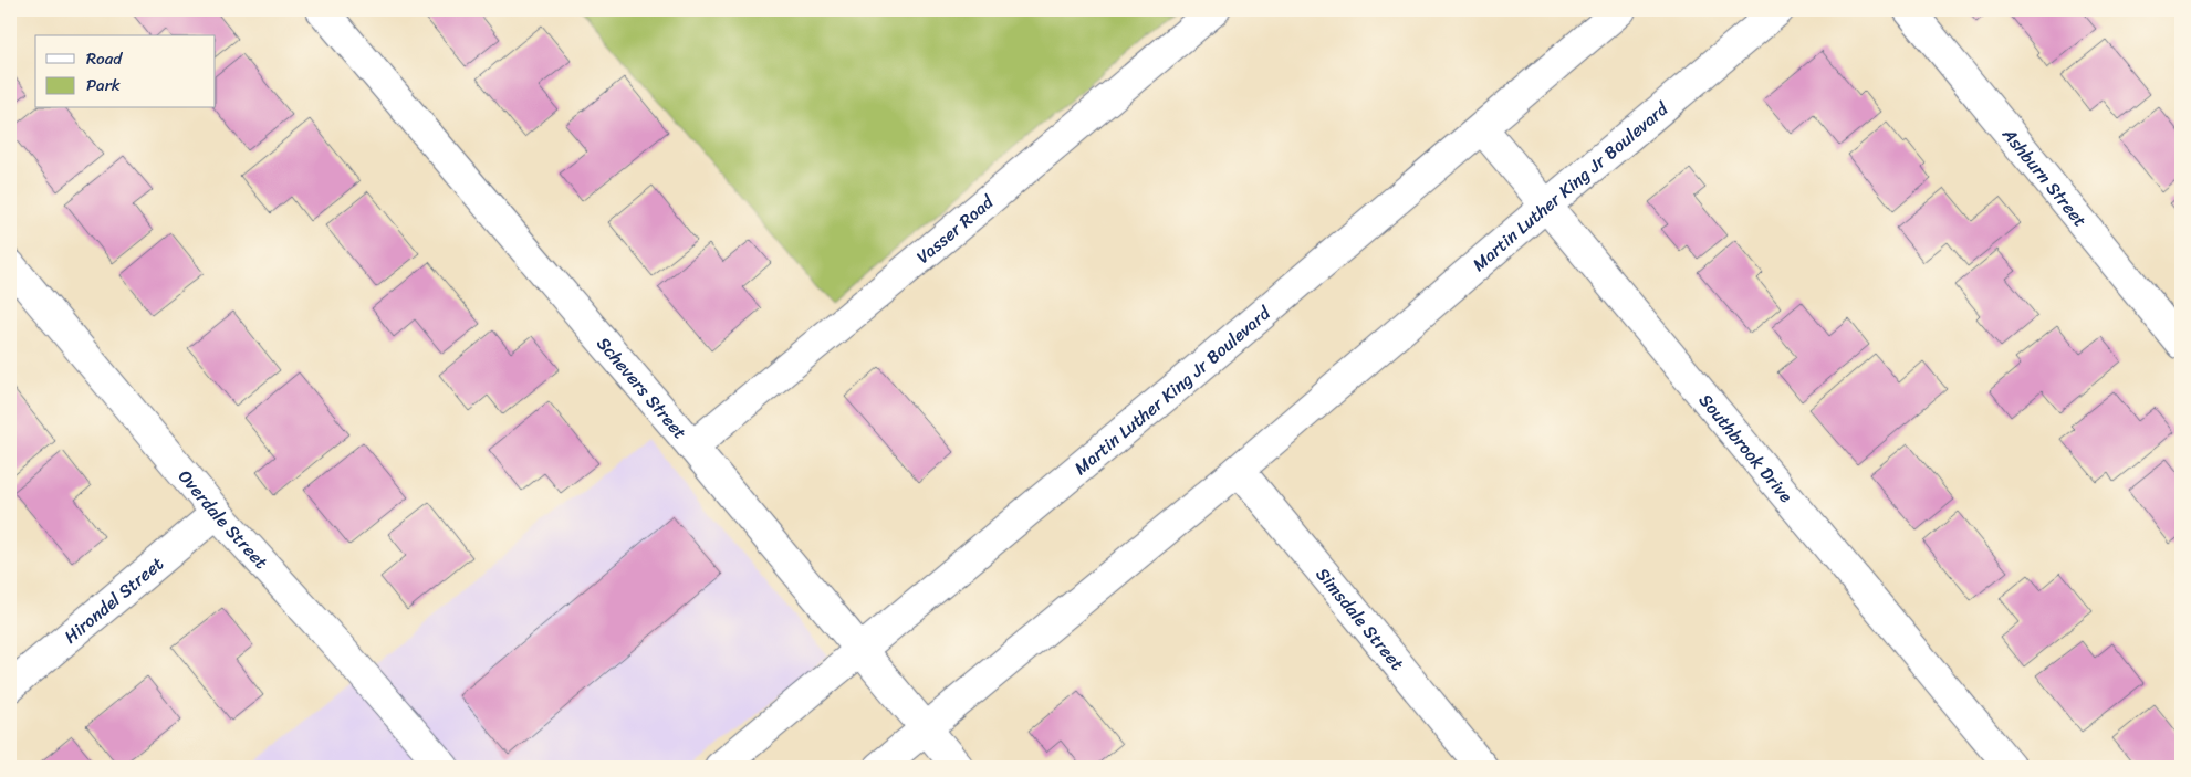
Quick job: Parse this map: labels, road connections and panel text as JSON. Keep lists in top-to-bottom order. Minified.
{"streets":{"street":["Ashburn Street","Martin Luther King Jr Boulevard","Vasser Road","Schevers Street","Southbrook Drive","Overdale Street","Hirondel Street","Simsdale Street"]},"crossings":[["Martin Luther King Jr Boulevard","Schevers Street"],["Martin Luther King Jr Boulevard","Southbrook Drive"],["Martin Luther King Jr Boulevard","Simsdale Street"],["Vasser Road","Schevers Street"],["Overdale Street","Hirondel Street"]],"legend":["Road","Park"]}
